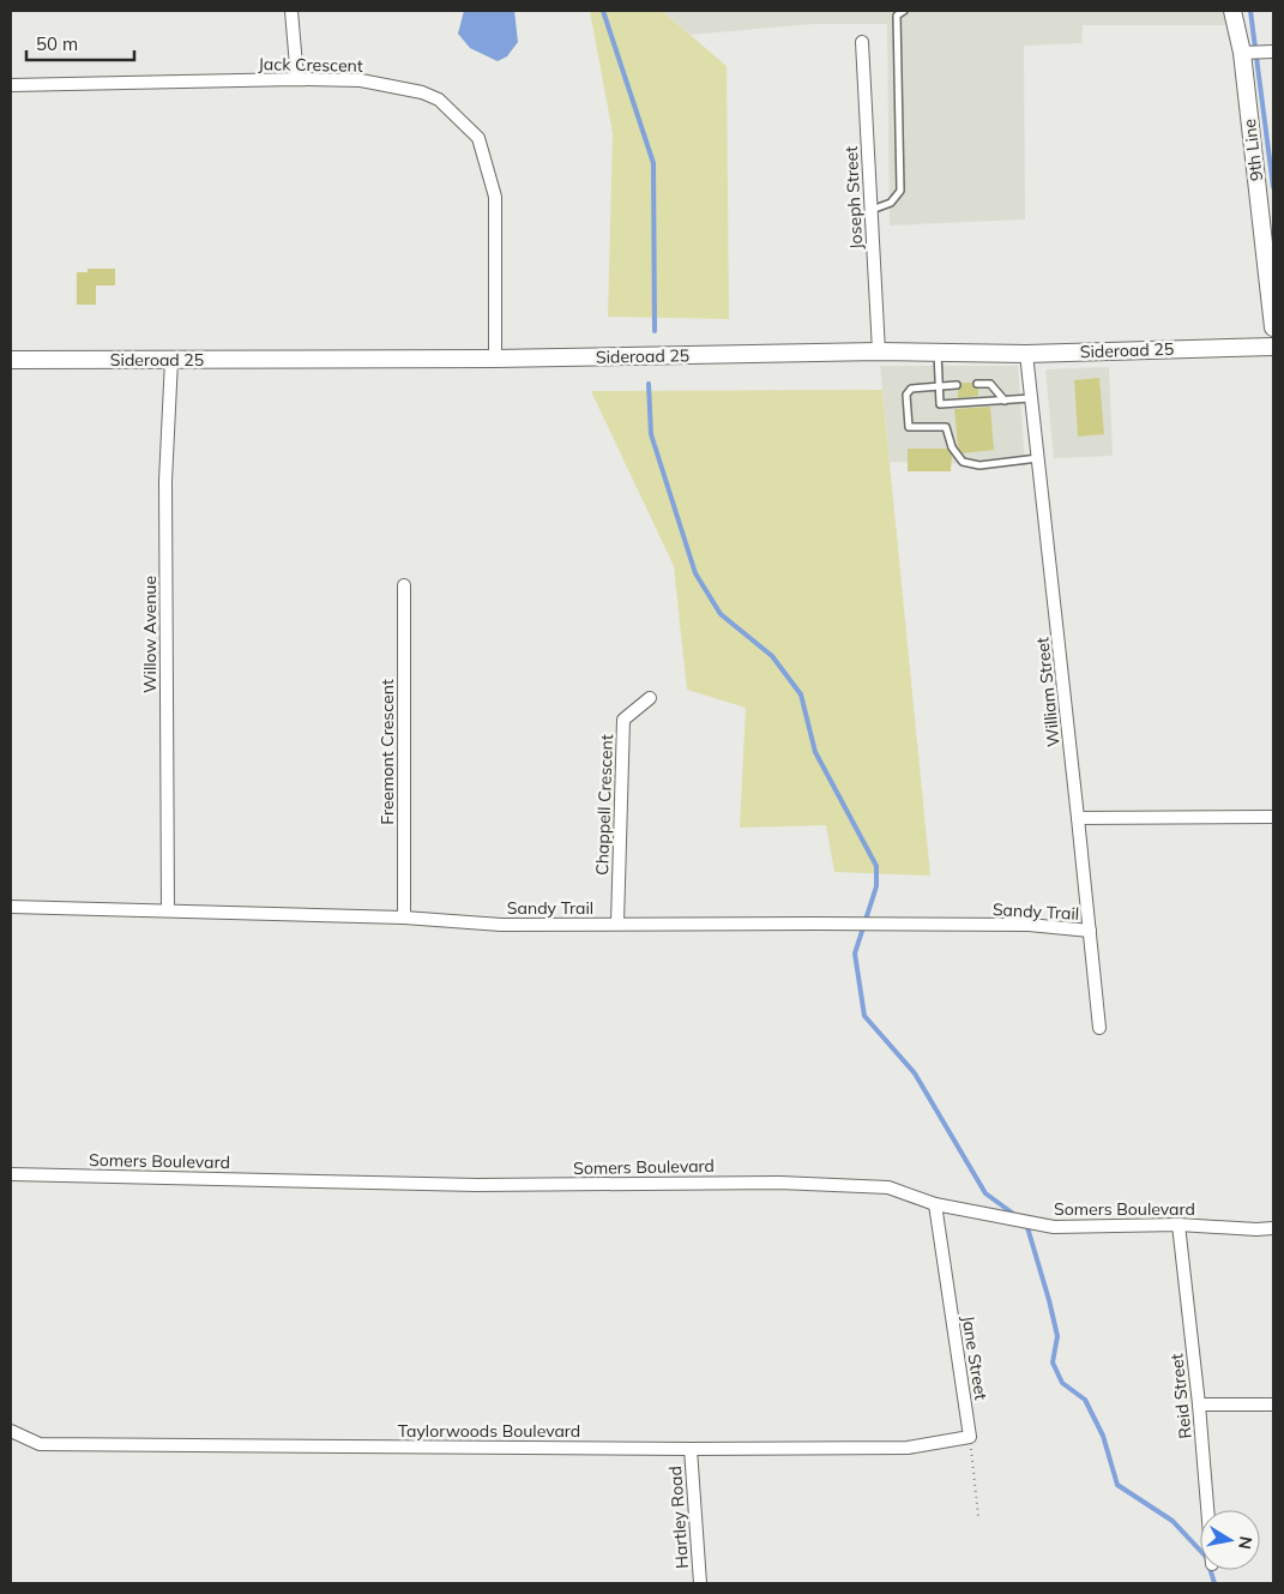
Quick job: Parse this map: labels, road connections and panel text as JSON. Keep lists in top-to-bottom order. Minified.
{"streets":{"main road":["9th Line","Sideroad 25"],"street":["Jack Crescent","Joseph Street","Willow Avenue","William Street","Freemont Crescent","Chappell Crescent","Sandy Trail","Somers Boulevard","Jane Street","Reid Street","Taylorwoods Boulevard","Hartley Road"]},"crossings":[["Jack Crescent","Sideroad 25"],["Joseph Street","Sideroad 25"],["Sideroad 25","Willow Avenue"],["Sideroad 25","William Street"],["Willow Avenue","Sandy Trail"],["William Street","Sandy Trail"],["Freemont Crescent","Sandy Trail"],["Chappell Crescent","Sandy Trail"],["Somers Boulevard","Jane Street"],["Somers Boulevard","Reid Street"],["Jane Street","Taylorwoods Boulevard"],["Taylorwoods Boulevard","Hartley Road"]],"scale_bar":"50 m","north":"right"}
